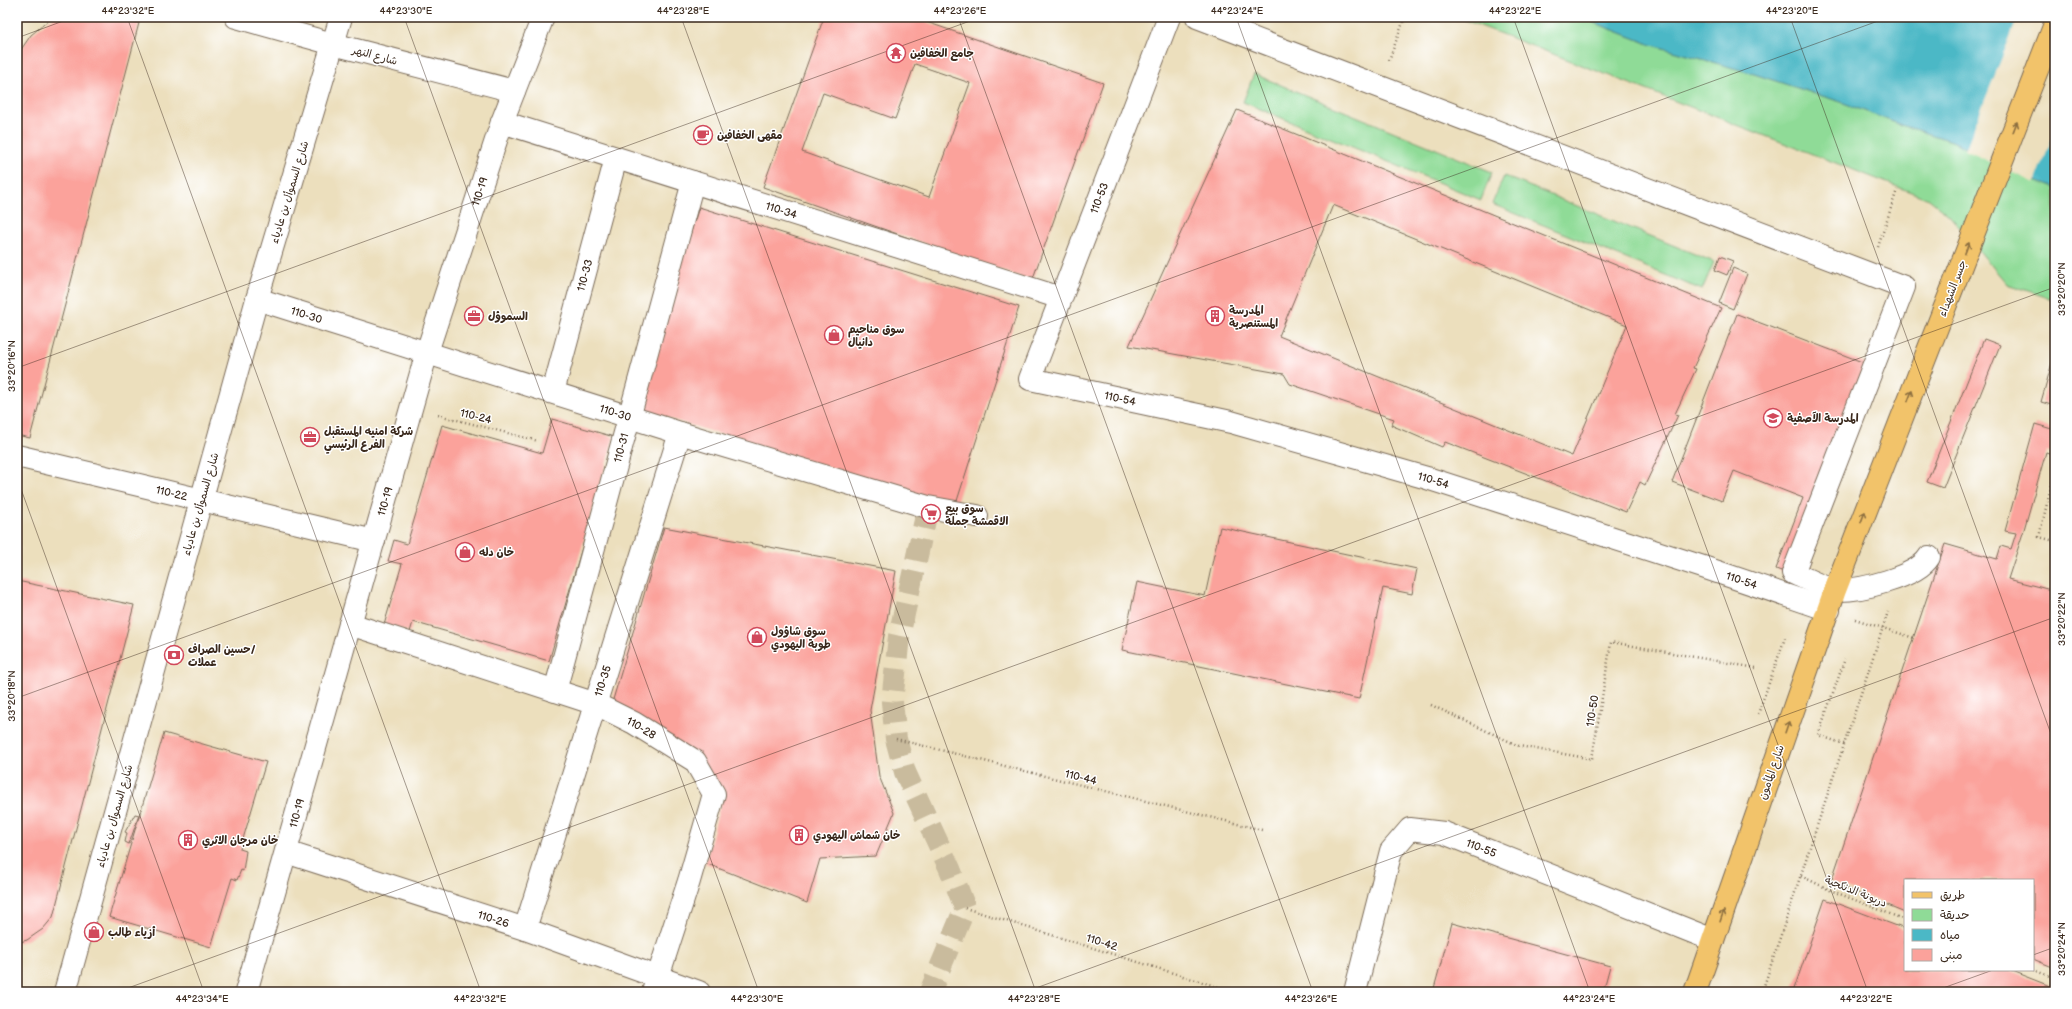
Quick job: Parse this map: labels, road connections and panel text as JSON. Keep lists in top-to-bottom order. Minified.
{"streets":{"main road":["جسر الشهداء","شارع المأمون"],"street":["شارع النهر","شارع السموأل بن عادياء","110-19","110-53","110-34","110-33","110-30","110-54","110-31","110-22","110-35","110-28","110-55","110-26"],"path":["110-24","110-50","110-44","دربونة الدنكجية","110-42"]},"crossings":[["شارع النهر","شارع السموأل بن عادياء"],["شارع النهر","110-19"],["شارع السموأل بن عادياء","110-30"],["شارع السموأل بن عادياء","110-22"],["110-19","110-34"],["110-19","110-30"],["110-19","110-24"],["110-19","110-22"],["110-19","110-28"],["110-19","110-26"],["110-53","110-34"],["110-53","110-54"],["110-34","110-33"],["110-34","110-31"],["110-33","110-30"],["جسر الشهداء","شارع المأمون"],["110-30","110-31"],["110-30","110-35"],["110-54","شارع المأمون"],["110-31","110-28"],["110-35","110-28"],["110-35","110-26"],["110-28","110-26"],["شارع المأمون","110-55"]],"one_way":["جسر الشهداء","شارع المأمون"],"places":{"temple":["جامع الخفافين"],"cafe":["مقهى الخفافين"],"office":["السموؤل","شركة امنيه المستقبل الفرع الرئيسي"],"building":["المدرسة المستنصرية","خان شماش اليهودي","خان مرجان الاثري"],"shop":["سوق مناحيم دانيال","خان دله","سوق شاؤول طوبة اليهودي","أزياء طالب"],"school or university":["المدرسة الآصفية"],"supermarket":["سوق بيع الاقمشة جملة"],"bank":["حسين الصراف/ عملات"]},"legend":["طريق","حديقة","مياه","مبنى"],"coordinates":["44°23'32\"E","44°23'30\"E","44°23'28\"E","44°23'26\"E","44°23'24\"E","44°23'22\"E","44°23'20\"E","33°20'20\"N","33°20'16\"N","33°20'22\"N","33°20'18\"N","33°20'24\"N","44°23'34\"E"]}
